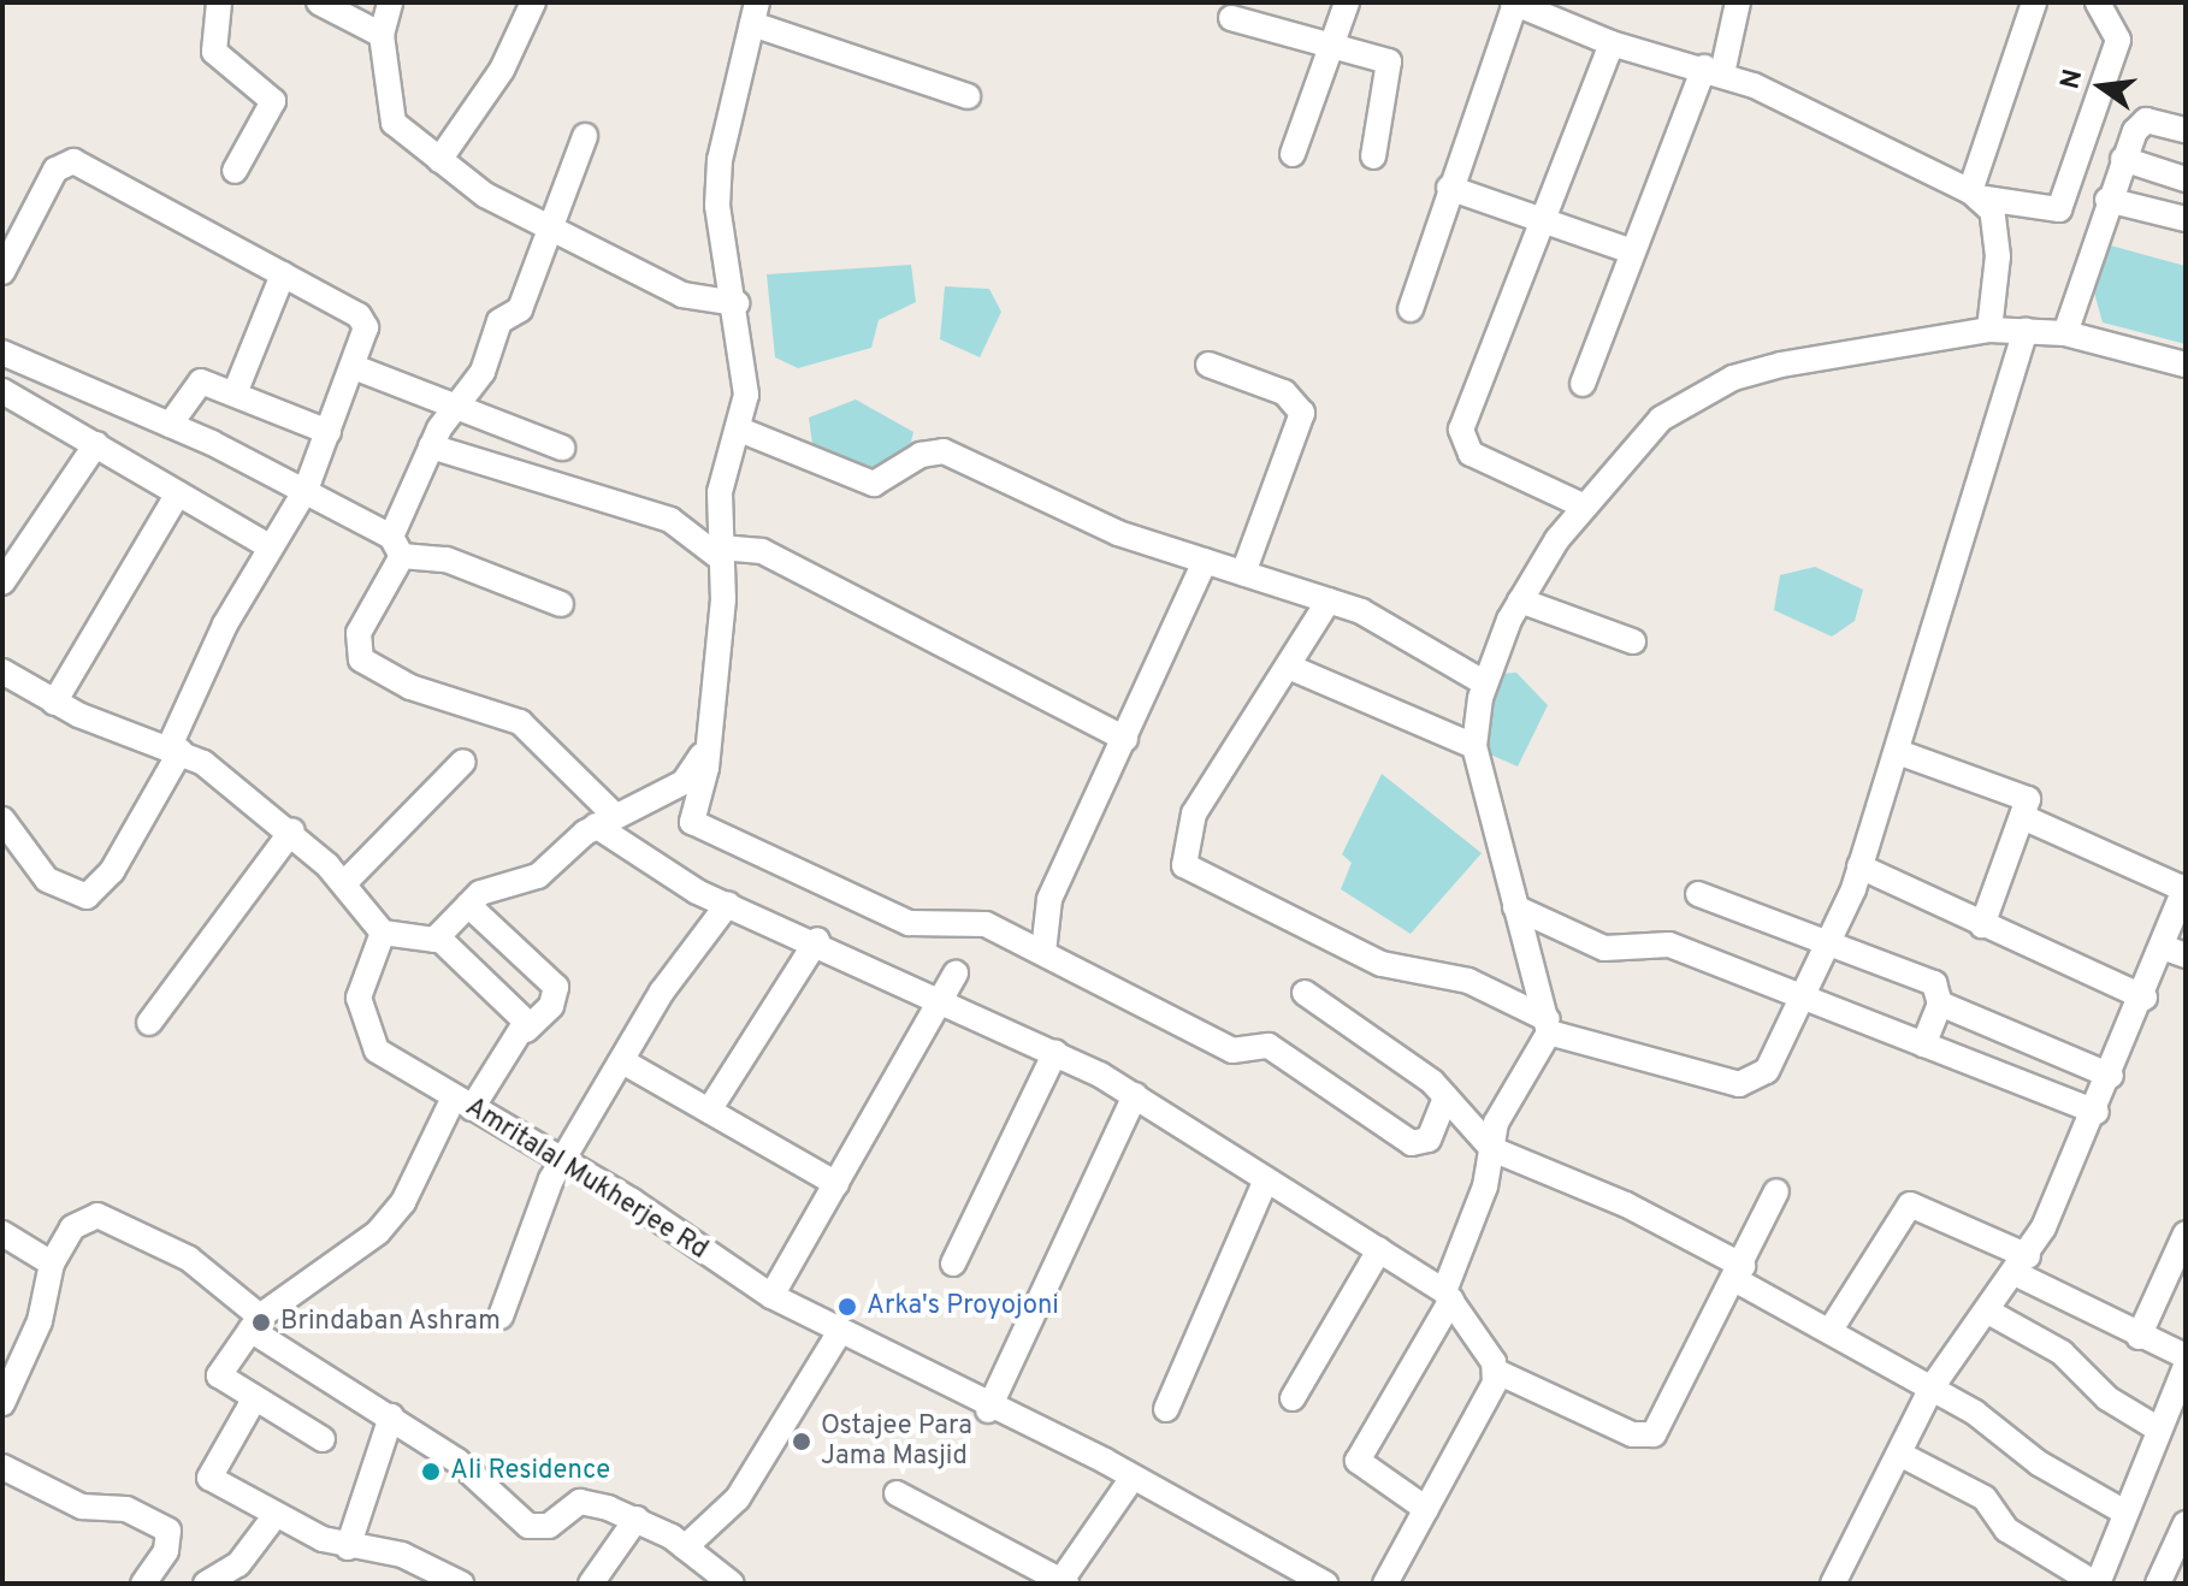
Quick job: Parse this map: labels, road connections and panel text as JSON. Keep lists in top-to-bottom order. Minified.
{"streets":{"street":["Amritalal Mukherjee Rd"]},"places":["Arka's Proyojoni","Brindaban Ashram","Ostajee Para Jama Masjid","Ali Residence"],"north":"left"}
